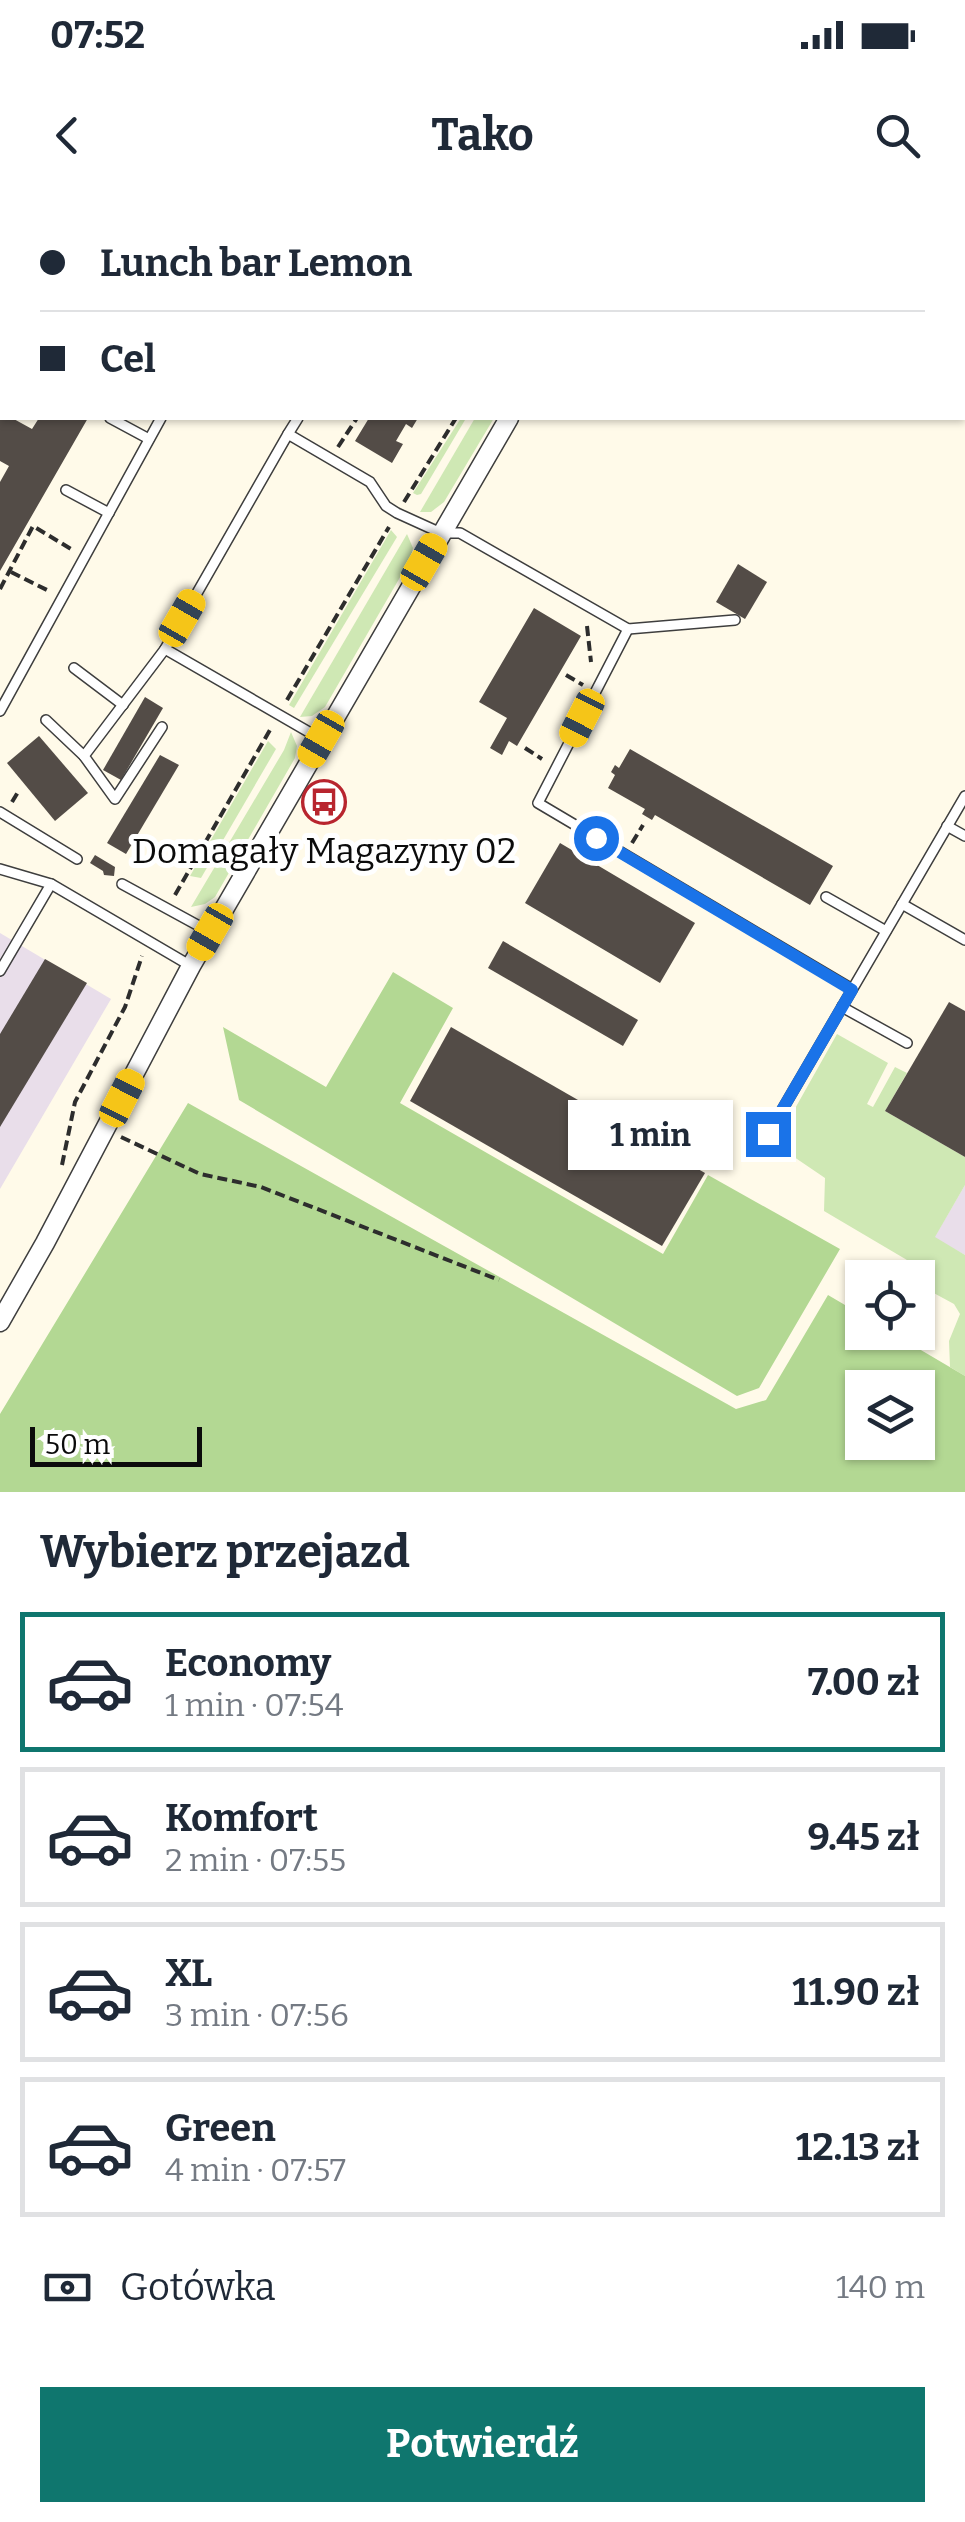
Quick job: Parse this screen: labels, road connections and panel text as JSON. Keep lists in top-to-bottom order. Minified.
{"places":{"bus stop":["Domagały Magazyny 02"]},"scale_bar":"50 m","page":{"status":"07:52","header":"Tako","banner":["Lunch bar Lemon","Cel"],"bubble":"1 min","scale":"50 m","heading":"Wybierz przejazd","list":[{"name":"Economy","note":"1 min · 07:54","value":"7.00 zł"},{"name":"Komfort","note":"2 min · 07:55","value":"9.45 zł"},{"name":"XL","note":"3 min · 07:56","value":"11.90 zł"},{"name":"Green","note":"4 min · 07:57","value":"12.13 zł"}],"pay":["Gotówka","140 m"],"buttons":"Potwierdź"}}
